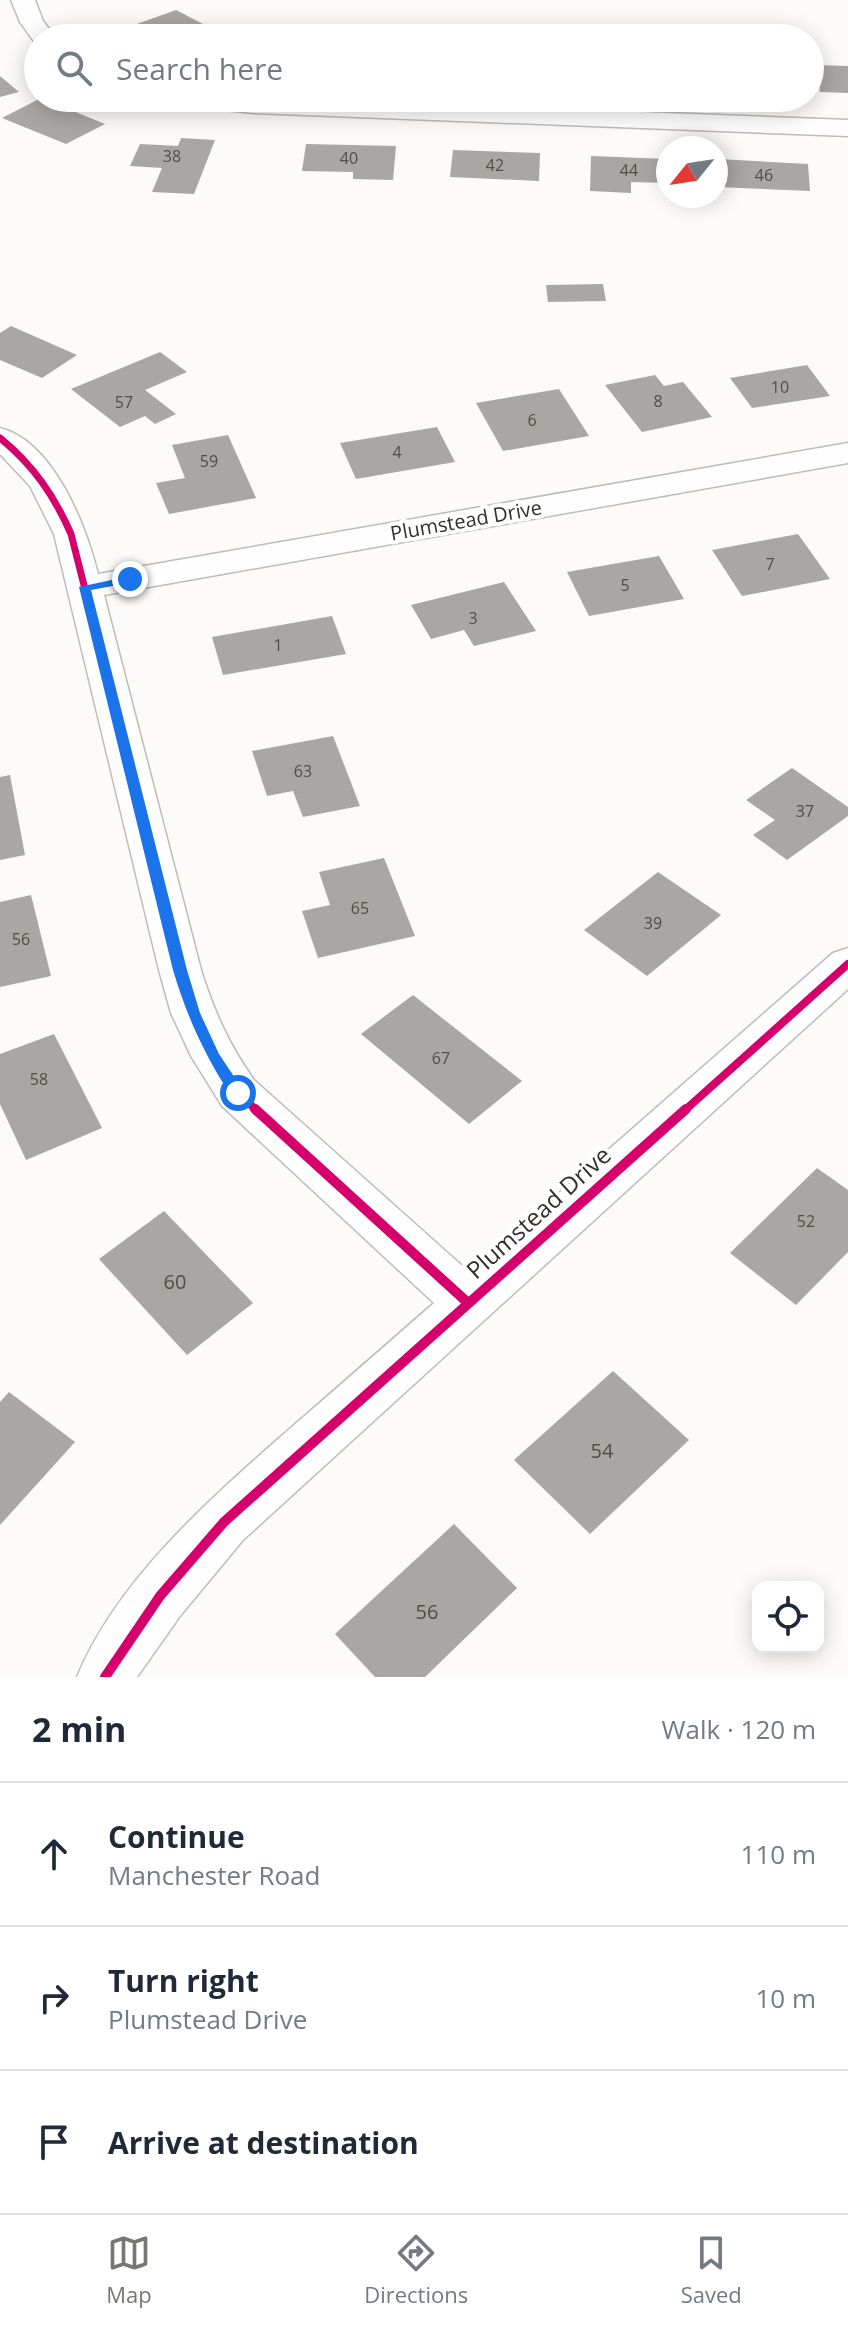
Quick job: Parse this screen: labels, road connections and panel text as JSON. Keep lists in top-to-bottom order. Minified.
{"streets":{"street":["Plumstead Drive"]},"house_numbers":["38","40","42","44","46","10","8","57","6","4","59","7","5","3","1","63","37","65","39","56","67","58","52","60","54","56"],"north":"bottom left","page":{"search":"Search here","heading":["2 min","Walk · 120 m"],"list":[["Continue","Manchester Road","110 m"],["Turn right","Plumstead Drive","10 m"],"Arrive at destination"],"nav":["Map","Directions","Saved"]}}
